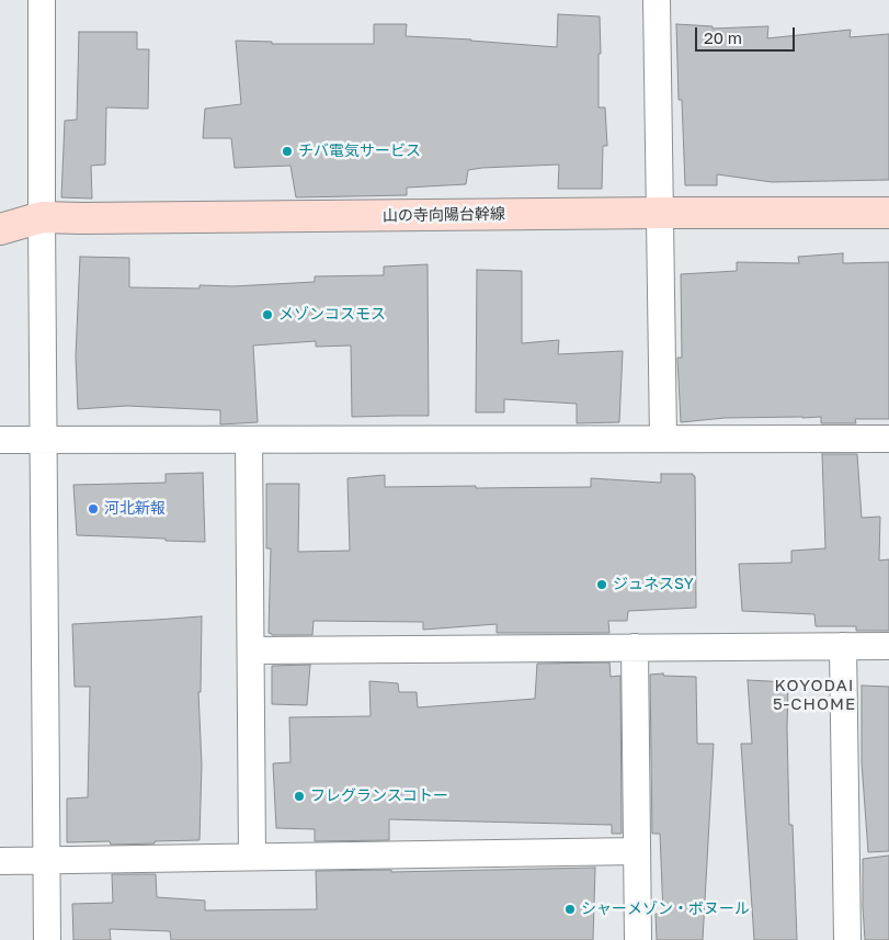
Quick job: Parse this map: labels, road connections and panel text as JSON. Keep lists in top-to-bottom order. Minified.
{"streets":{"street":["山の寺向陽台幹線"]},"districts":["KOYODAI 5-CHOME"],"places":["チバ電気サービス","メゾンコスモス","河北新報","ジュネスSY","フレグランスコトー","シャーメゾン・ボヌール"],"scale_bar":"20 m"}
